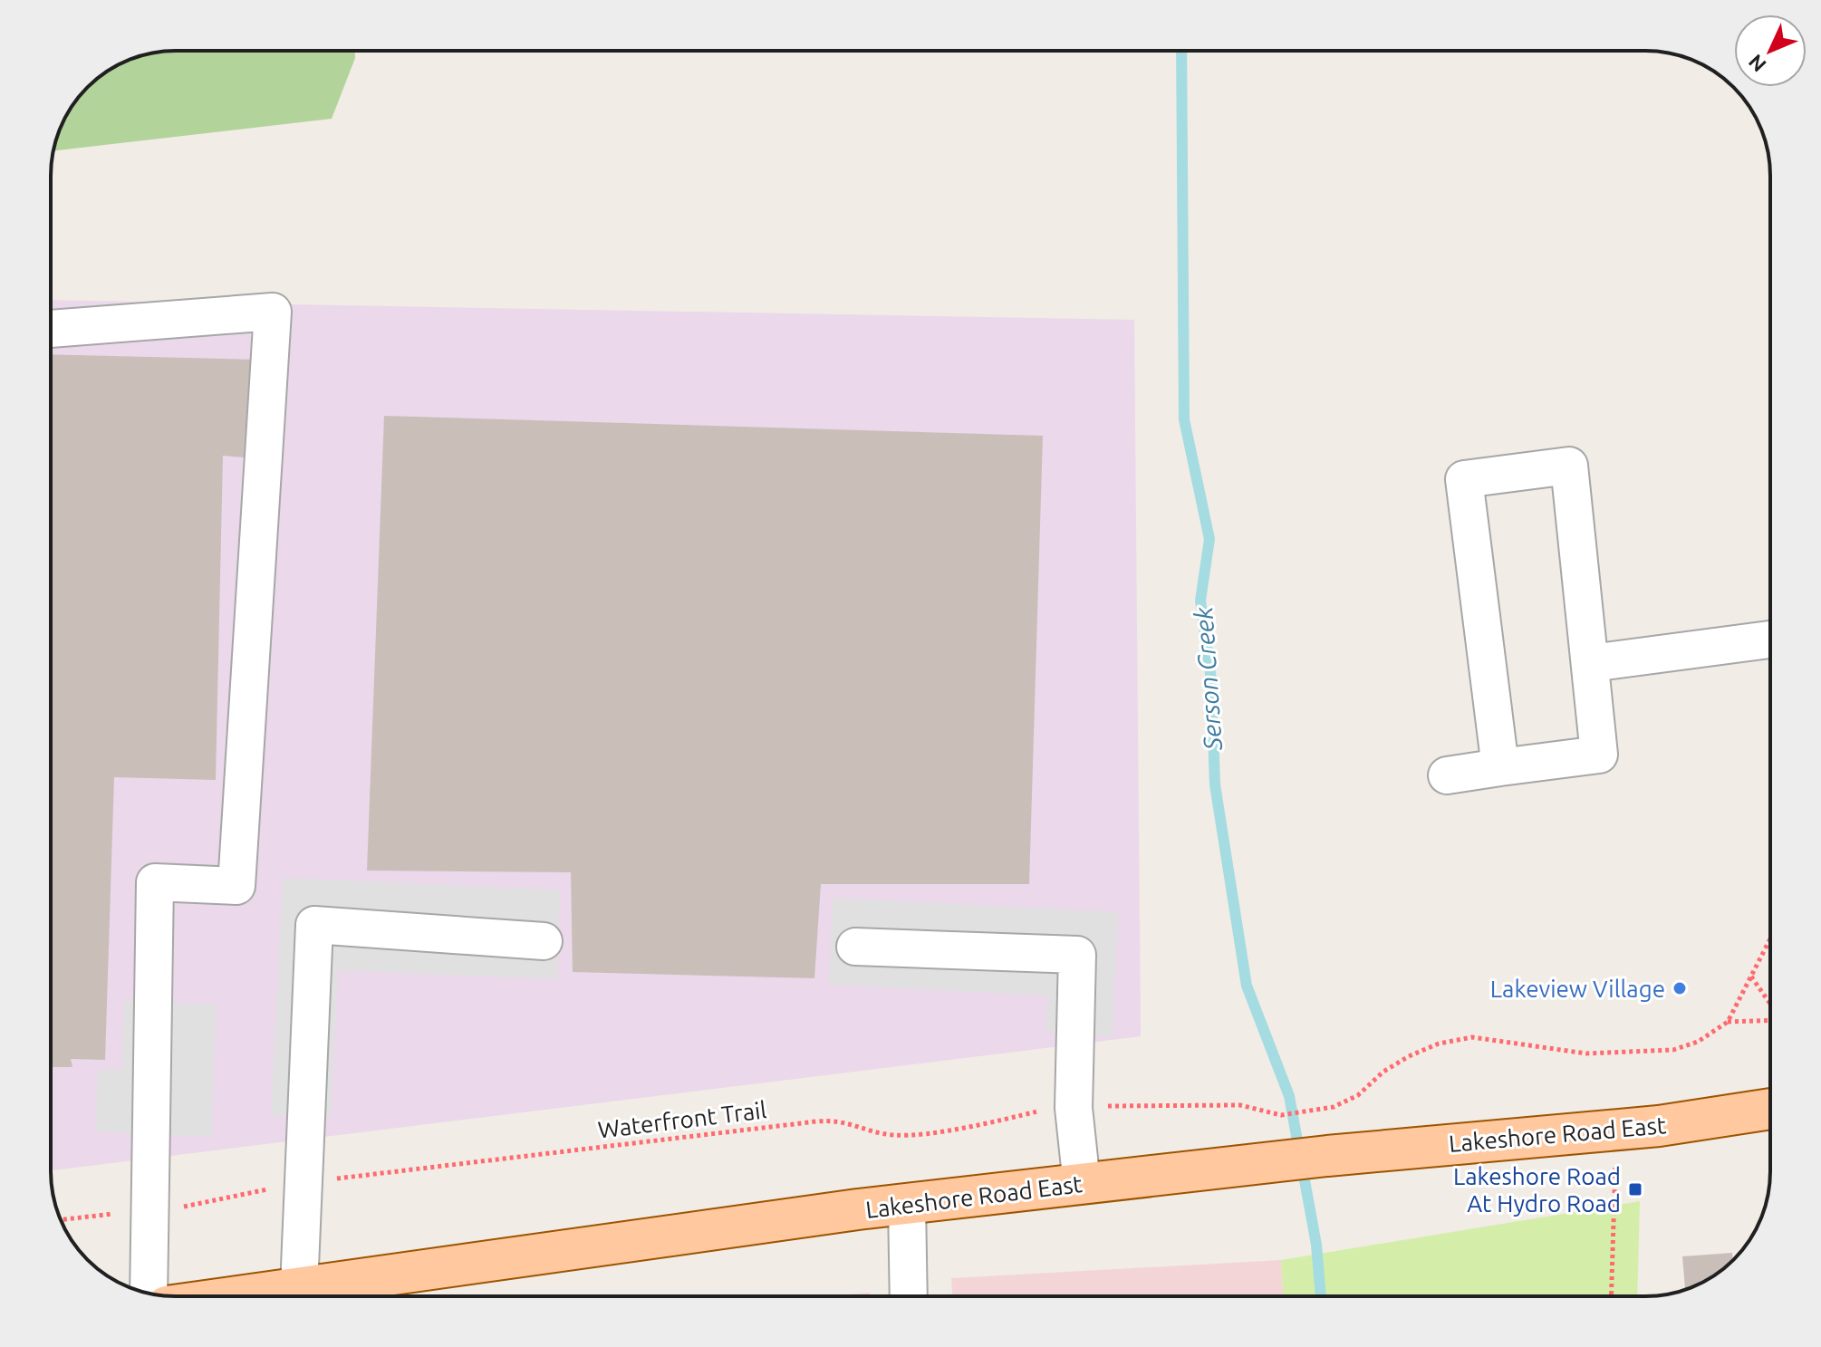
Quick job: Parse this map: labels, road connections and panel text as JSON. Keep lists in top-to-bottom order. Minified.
{"streets":{"main road":["Lakeshore Road East"],"path":["Waterfront Trail"]},"water":["Serson Creek"],"places":{"other":["Lakeview Village"],"transit":["Lakeshore Road At Hydro Road"]},"north":"bottom left"}
